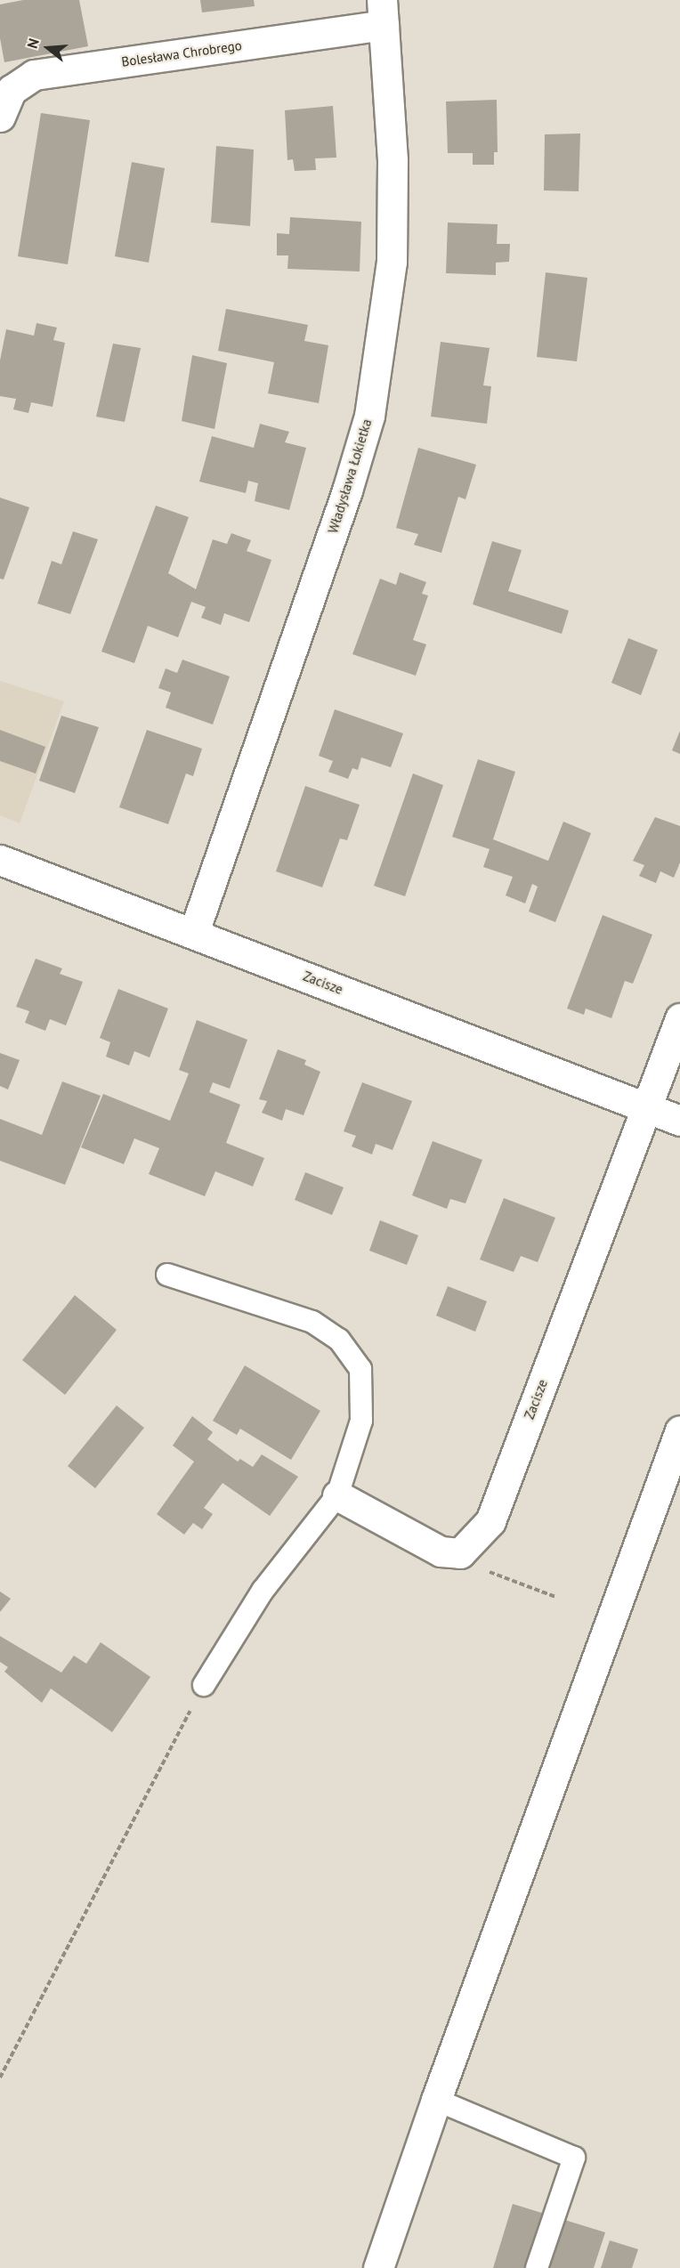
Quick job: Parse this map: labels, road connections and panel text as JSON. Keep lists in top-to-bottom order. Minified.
{"streets":{"street":["Bolesława Chrobrego","Władysława Łokietka","Zacisze"]},"crossings":[["Bolesława Chrobrego","Władysława Łokietka"],["Władysława Łokietka","Zacisze"]],"north":"left"}
